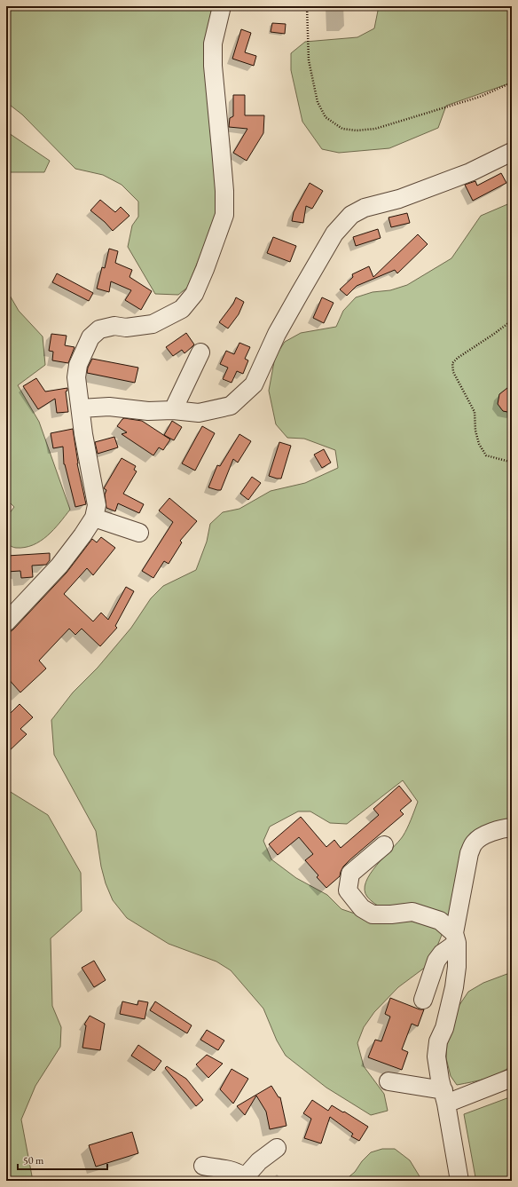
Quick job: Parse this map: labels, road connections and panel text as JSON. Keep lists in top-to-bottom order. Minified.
{"scale_bar":"50 m"}
